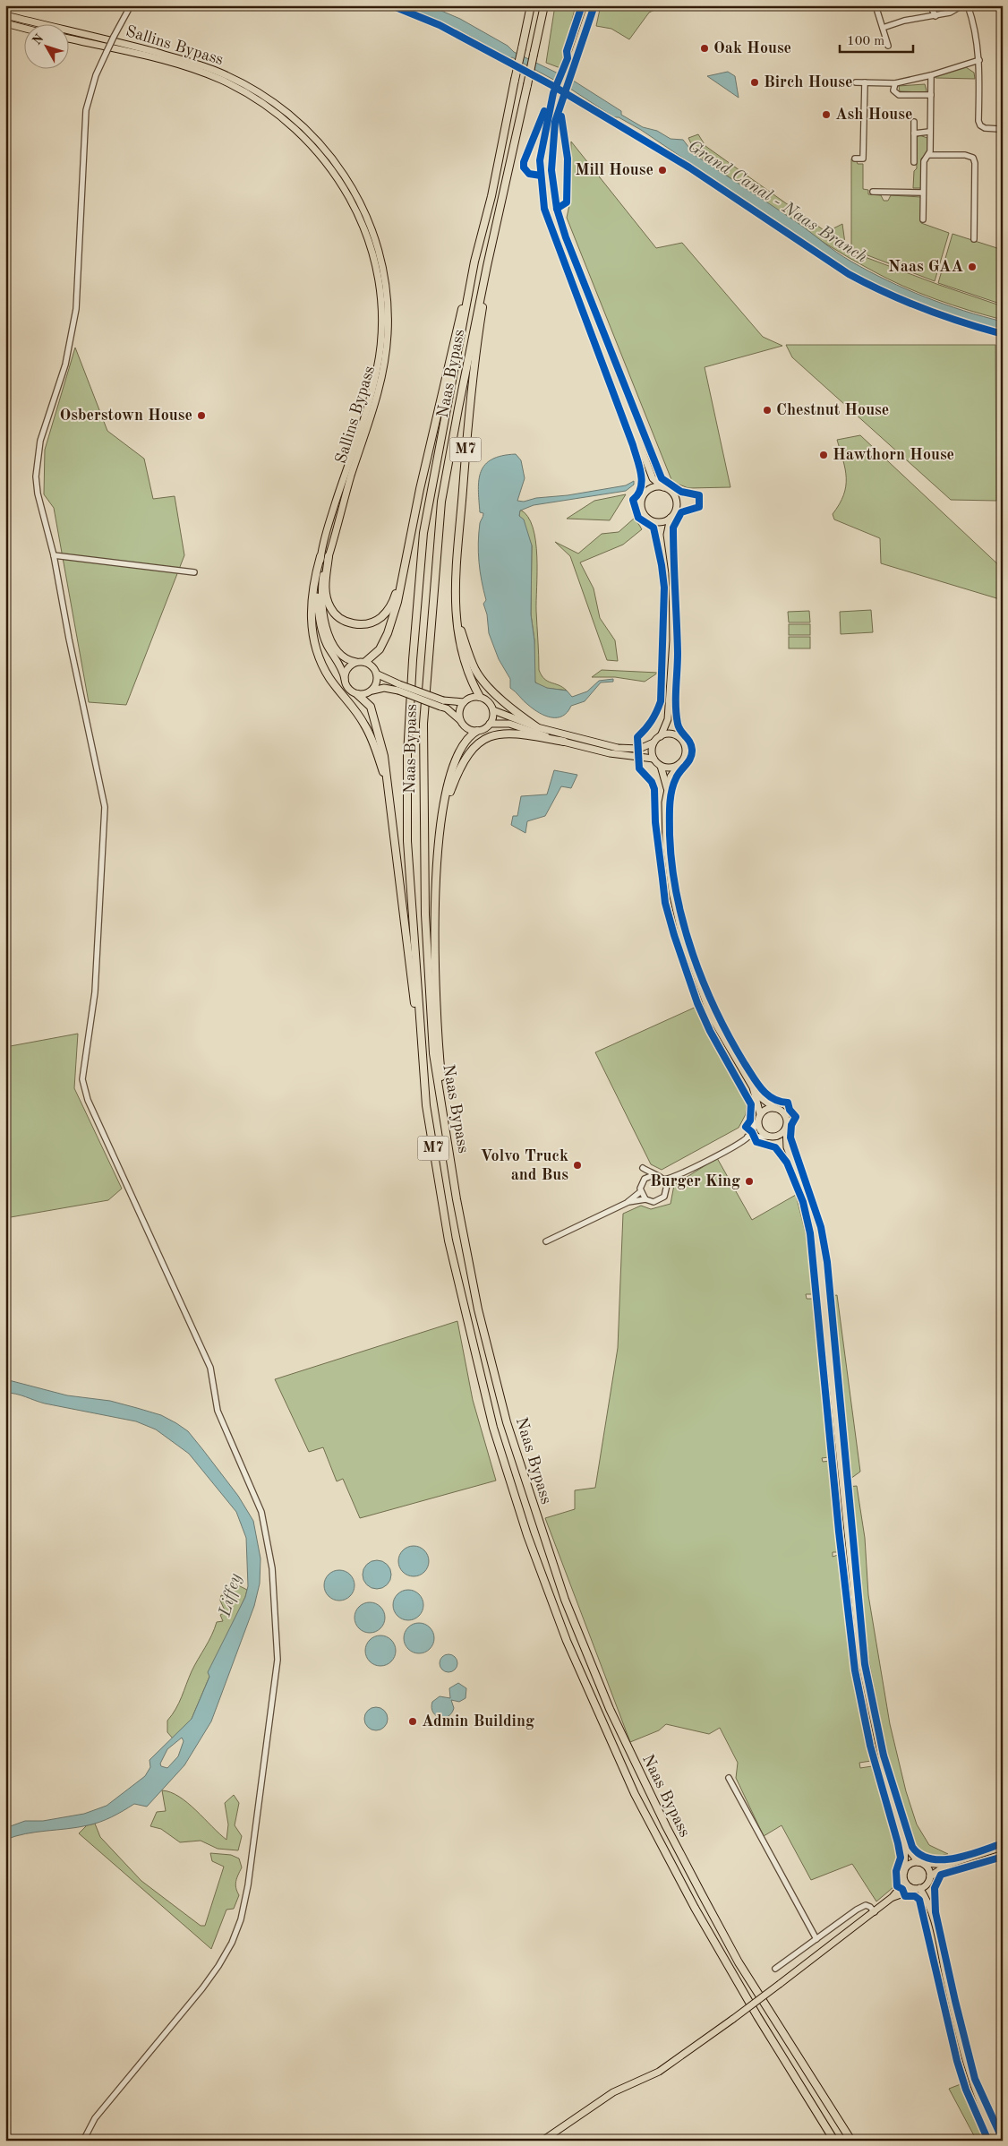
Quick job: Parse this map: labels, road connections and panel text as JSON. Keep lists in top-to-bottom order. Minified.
{"streets":{"highway":["Naas Bypass","M7"],"main road":["Sallins Bypass"]},"crossings":[["Sallins Bypass","M7"],["Naas Bypass","M7"]],"water":["Grand Canal - Naas Branch","Liffey"],"places":["Oak House","Birch House","Ash House","Mill House","Naas GAA","Chestnut House","Osberstown House","Hawthorn House","Volvo Truck and Bus","Burger King","Admin Building"],"scale_bar":"100 m","north":"top left"}
